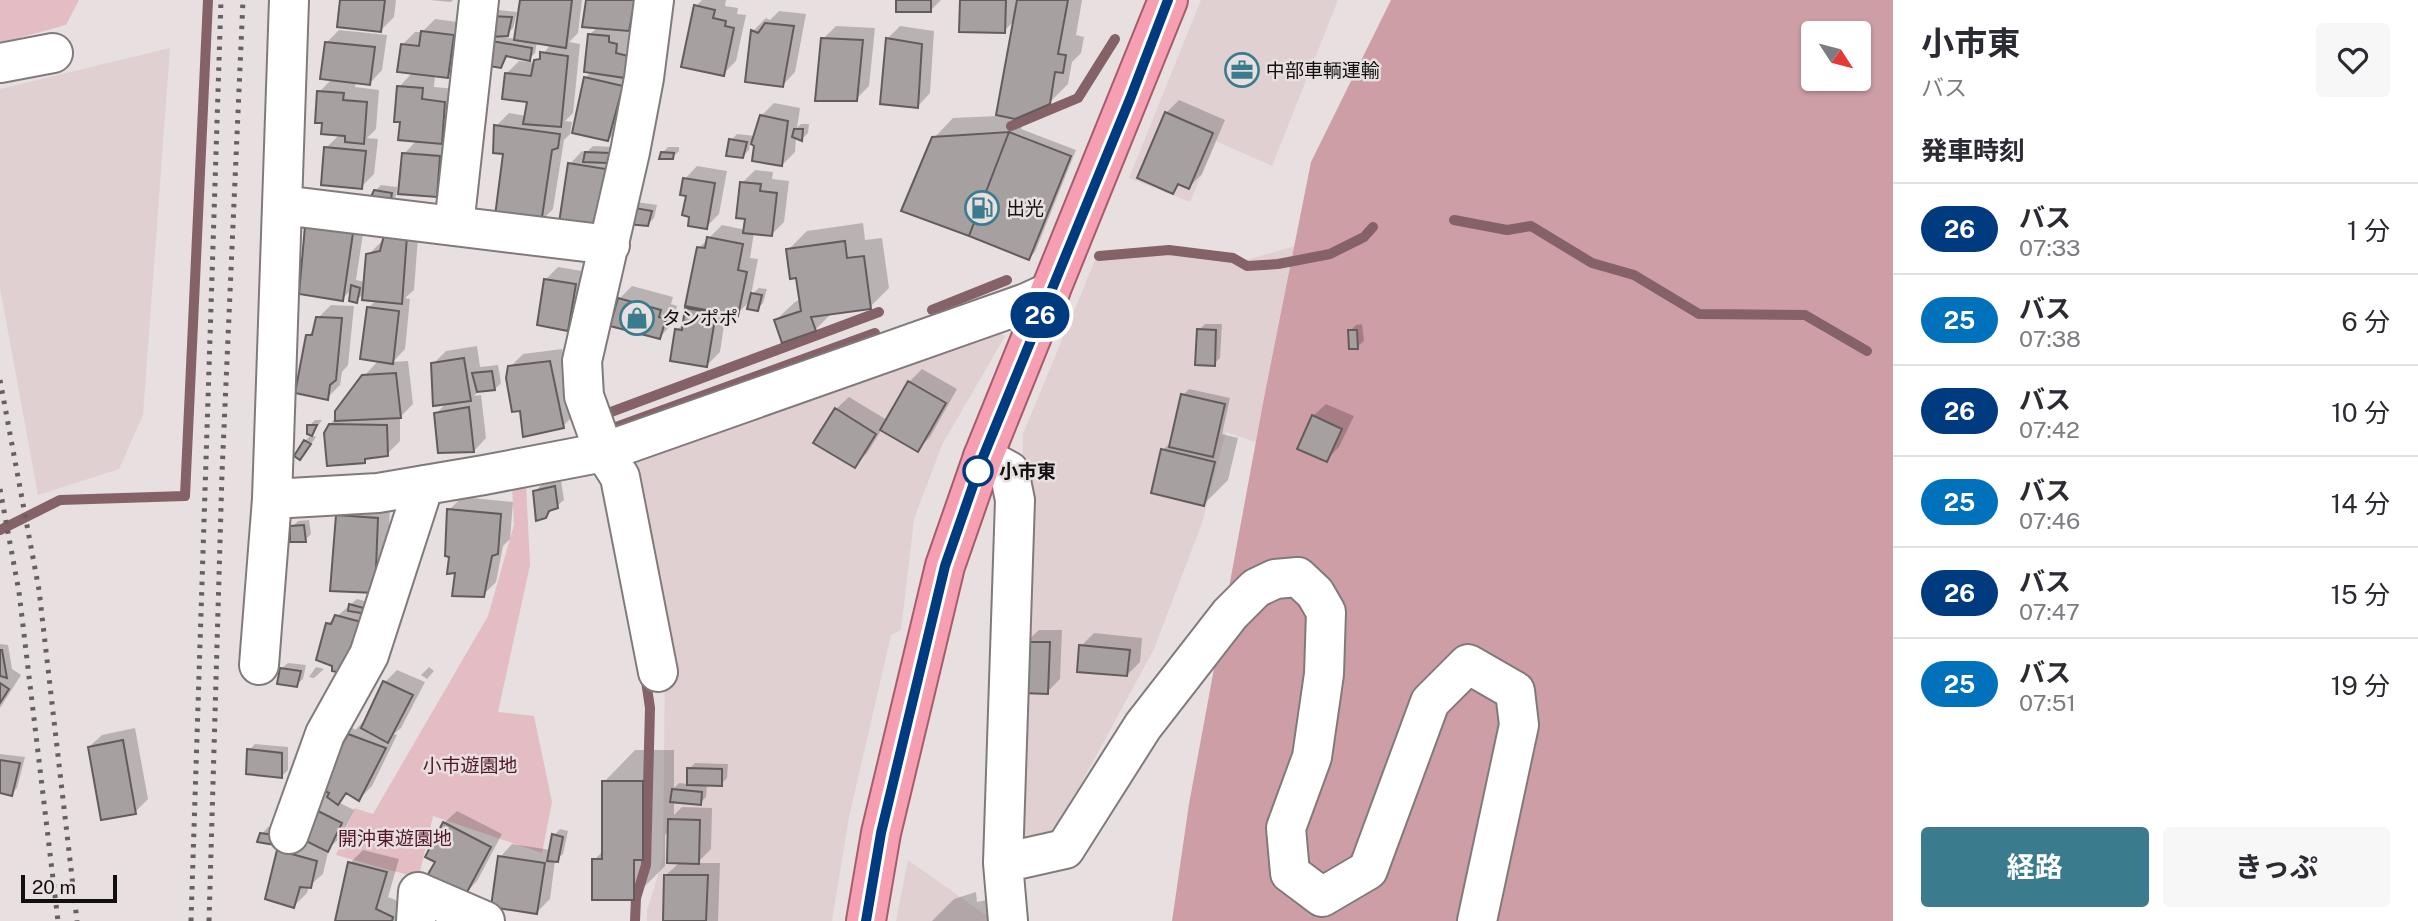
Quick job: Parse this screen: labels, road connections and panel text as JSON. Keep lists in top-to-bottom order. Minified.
{"parks":["小市遊園地","開沖東遊園地"],"places":{"office":["中部車輌運輸"],"fuel station":["出光"],"shop":["タンポポ"],"other":["小市東"]},"lines":["bus line 26"],"scale_bar":"20 m","north":"bottom right","page":{"on_map":"26","heading":[["小市東","バス"],"発車時刻"],"list":[{"mark":"26","name":"バス","note":"07:33","value":"1 分"},{"mark":"25","name":"バス","note":"07:38","value":"6 分"},{"mark":"26","name":"バス","note":"07:42","value":"10 分"},{"mark":"25","name":"バス","note":"07:46","value":"14 分"},{"mark":"26","name":"バス","note":"07:47","value":"15 分"},{"mark":"25","name":"バス","note":"07:51","value":"19 分"}],"buttons":["経路","きっぷ"],"scale":"20 m"}}
